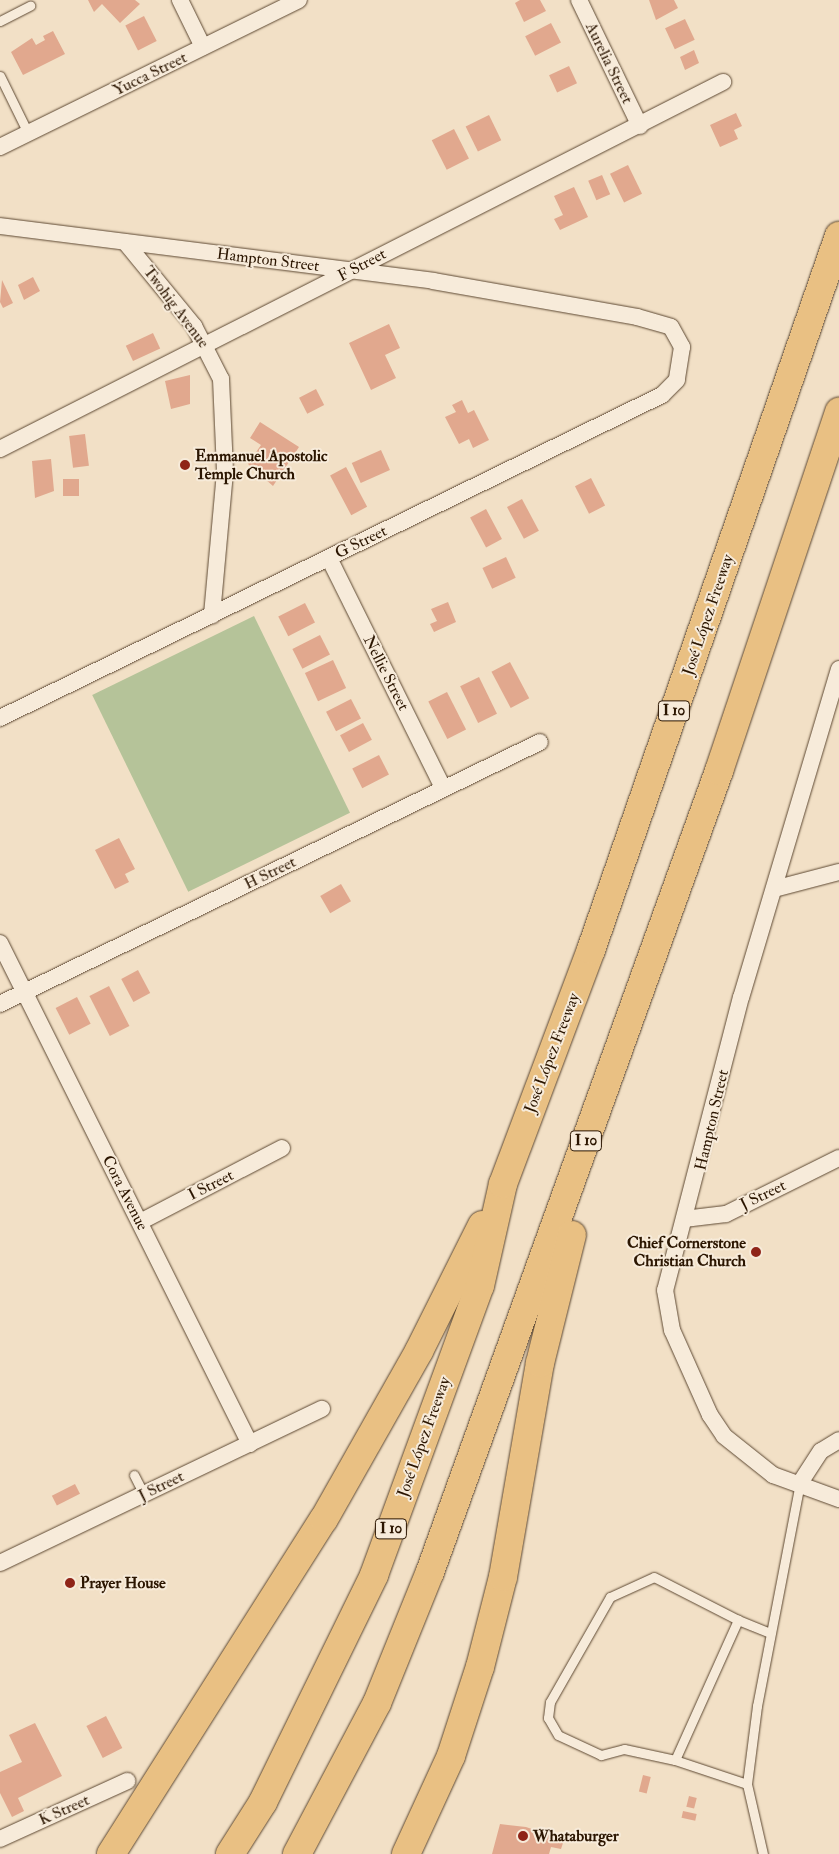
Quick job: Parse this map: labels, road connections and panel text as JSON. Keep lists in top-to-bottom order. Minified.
{"streets":{"highway":["José López Freeway","I 10"],"street":["Aurelia Street","Yucca Street","Hampton Street","F Street","Twohig Avenue","G Street","Nellie Street","H Street","I Street","Cora Avenue","J Street","K Street"]},"crossings":[["Aurelia Street","F Street"],["Hampton Street","F Street"],["Hampton Street","Twohig Avenue"],["Hampton Street","G Street"],["Hampton Street","J Street"],["F Street","Twohig Avenue"],["Twohig Avenue","G Street"],["G Street","Nellie Street"],["Nellie Street","H Street"],["H Street","Cora Avenue"],["I Street","Cora Avenue"],["Cora Avenue","J Street"]],"places":["Emmanuel Apostolic Temple Church","Chief Cornerstone Christian Church","Prayer House","Whataburger"]}
